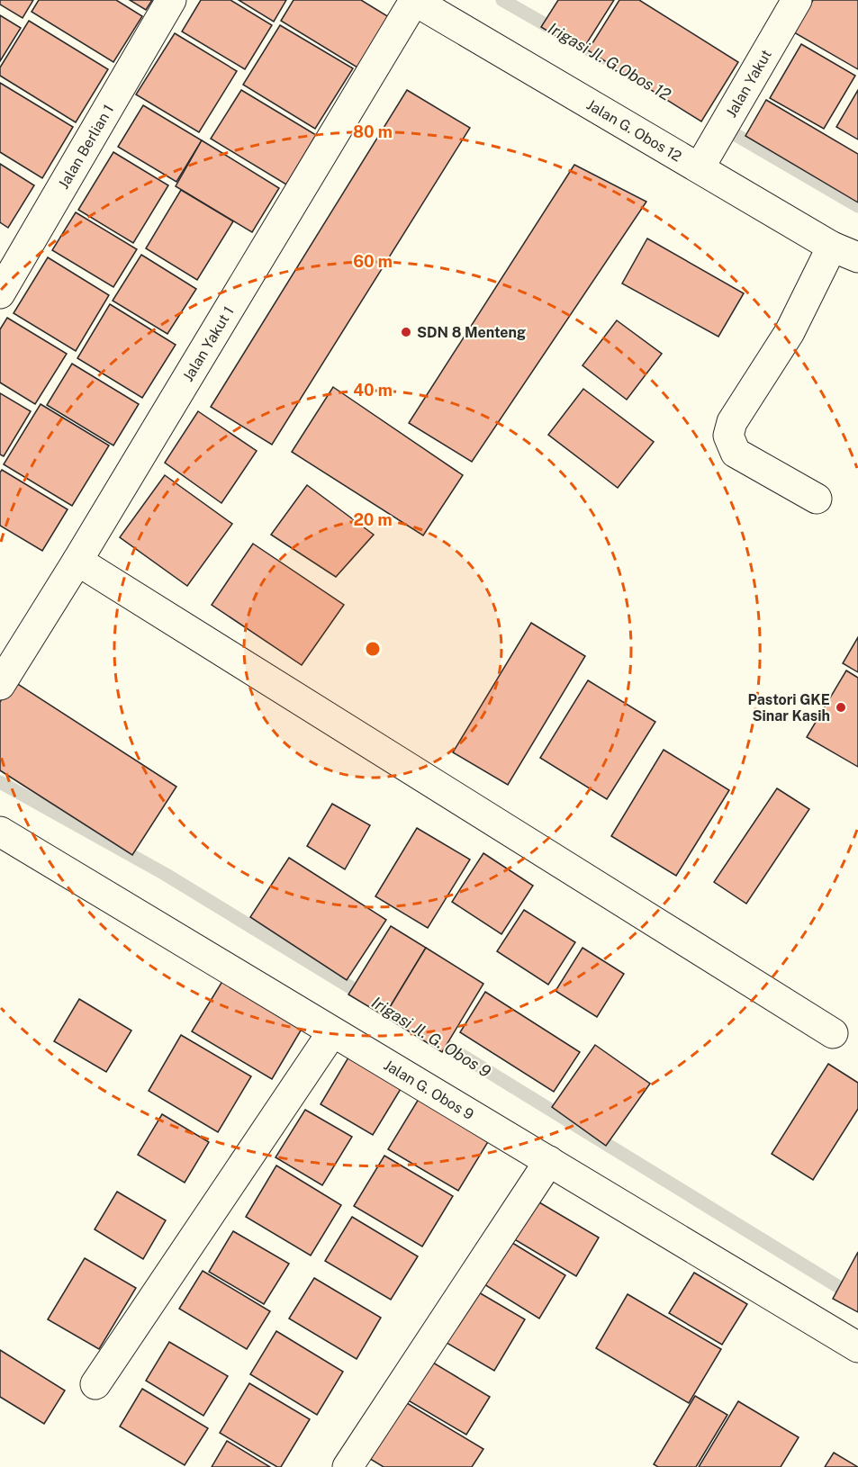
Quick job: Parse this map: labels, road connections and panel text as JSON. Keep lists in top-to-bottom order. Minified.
{"streets":{"street":["Jalan Yakut","Jalan G. Obos 12","Jalan Berlian 1","Jalan Yakut 1","Jalan G. Obos 9"]},"crossings":[["Jalan Yakut","Jalan G. Obos 12"],["Jalan G. Obos 12","Jalan Yakut 1"]],"water":["Irigasi Jl. G.Obos 12","Irigasi Jl. G. Obos 9"],"places":["SDN 8 Menteng","Pastori GKE Sinar Kasih"],"rings":["80 m","60 m","40 m","20 m"]}
